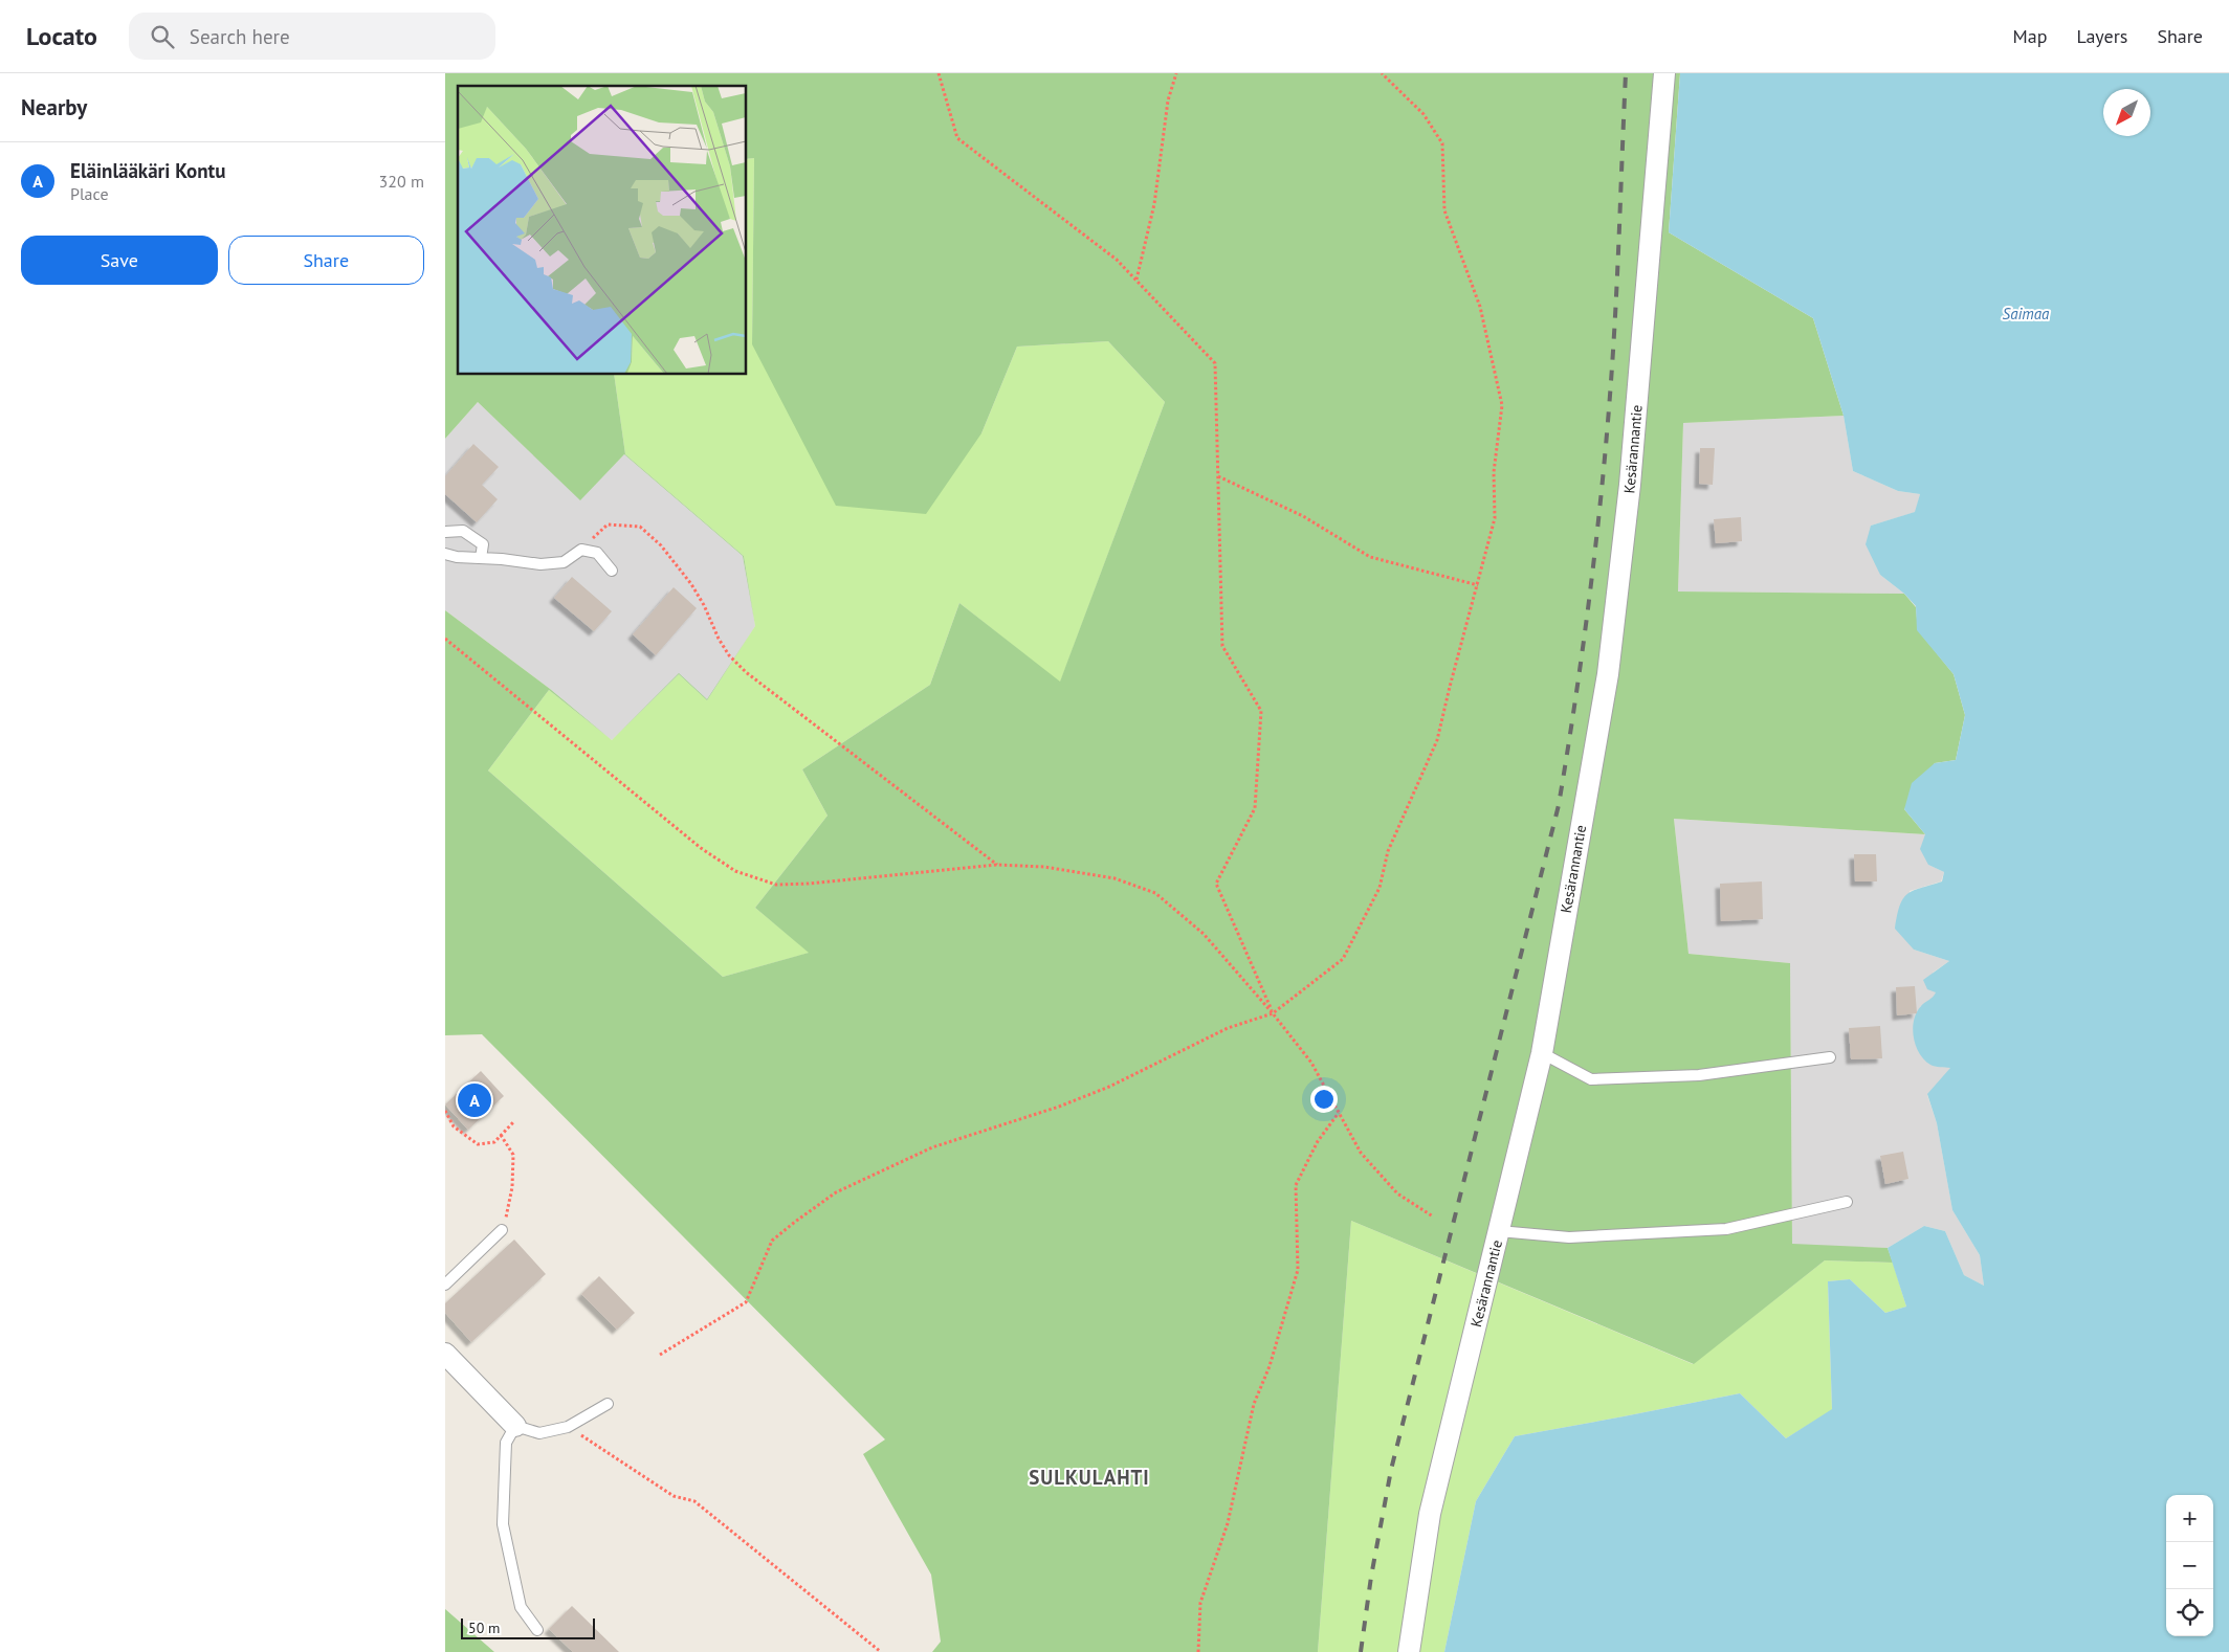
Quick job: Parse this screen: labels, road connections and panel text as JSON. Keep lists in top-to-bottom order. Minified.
{"streets":{"street":["Kesärannantie"]},"districts":["SULKULAHTI"],"water":["Saimaa"],"scale_bar":"50 m","north":"bottom left","page":{"header":"Locato","search":"Search here","nav":["Map","Layers","Share"],"heading":"Nearby","list":[{"mark":"A","name":"Eläinlääkäri Kontu","note":"Place","value":"320 m"}],"buttons":["Save","Share"],"pins":"A","map_buttons":["+","−"],"scale":"50 m"}}
